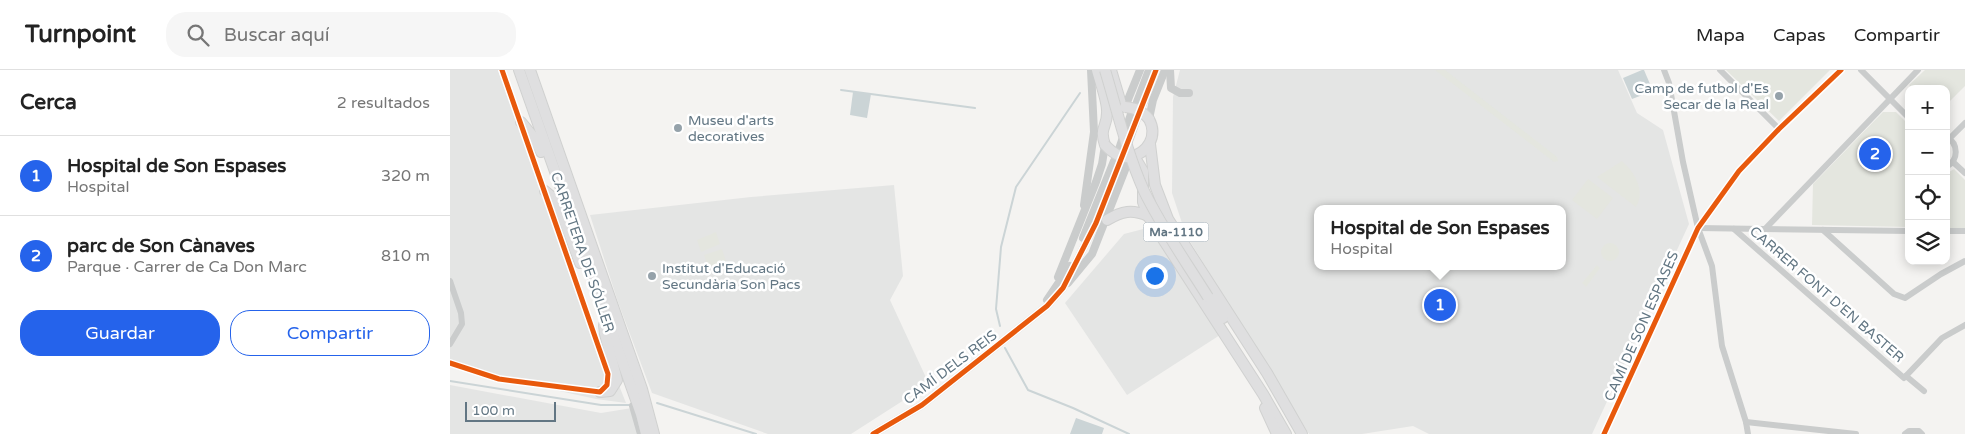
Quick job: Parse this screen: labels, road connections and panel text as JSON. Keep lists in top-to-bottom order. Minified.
{"streets":{"main road":["Ma-1110","CARRETERA DE SÓLLER"],"street":["CARRER FONT D'EN BASTER","CAMÍ DE SON ESPASES","CAMÍ DELS REIS"]},"places":["Camp de futbol d'Es Secar de la Real","Museu d'arts decoratives","Institut d'Educació Secundària Son Pacs"],"scale_bar":"100 m","page":{"header":"Turnpoint","search":"Buscar aquí","nav":["Mapa","Capas","Compartir"],"heading":["Cerca","2 resultados"],"map_buttons":["+","−"],"list":[{"mark":"1","name":"Hospital de Son Espases","note":"Hospital","value":"320 m"},{"mark":"2","name":"parc de Son Cànaves","note":"Parque · Carrer de Ca Don Marc","value":"810 m"}],"pins":["2","1"],"popup":["Hospital de Son Espases","Hospital"],"buttons":["Guardar","Compartir"],"scale":"100 m"}}
